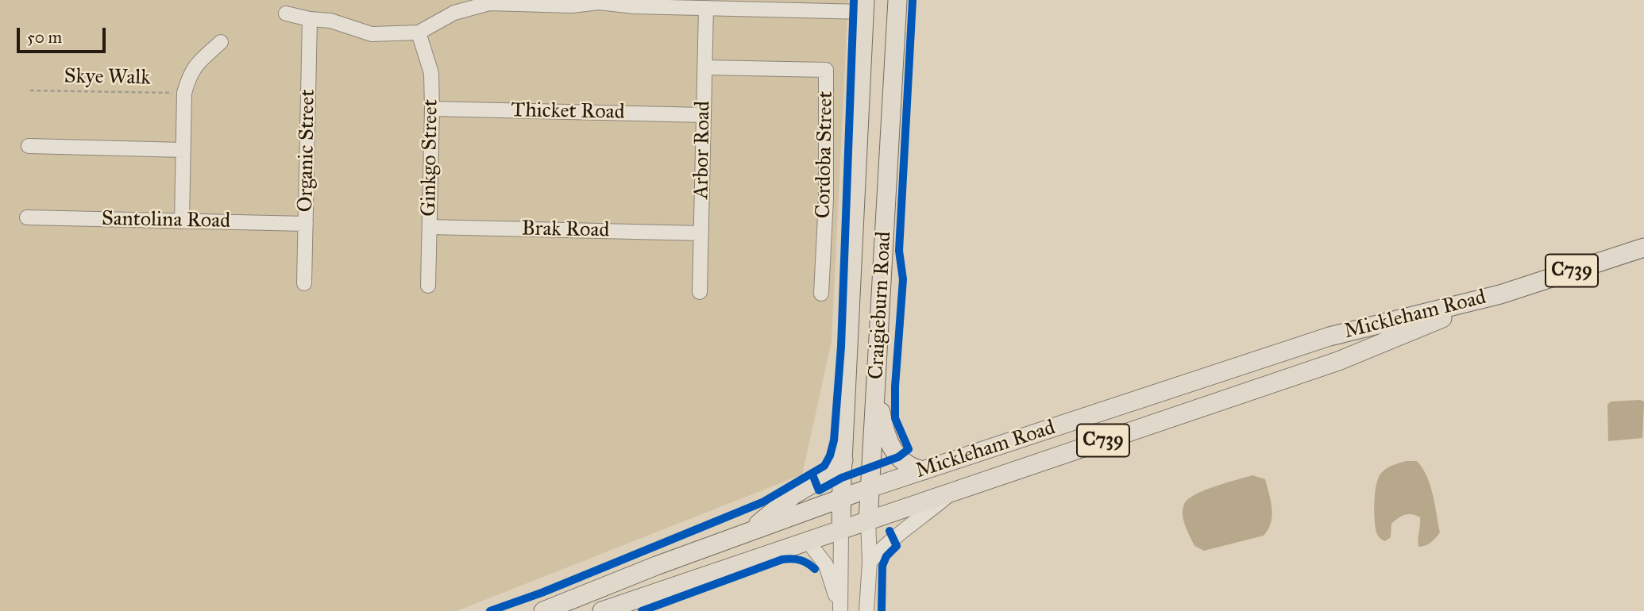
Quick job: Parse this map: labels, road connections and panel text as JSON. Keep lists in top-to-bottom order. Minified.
{"streets":{"main road":["C739","Craigieburn Road","Mickleham Road"],"street":["Thicket Road","Arbor Road","Organic Street","Cordoba Street","Ginkgo Street","Santolina Road","Brak Road"],"path":["Skye Walk"]},"crossings":[["Thicket Road","Arbor Road"],["Thicket Road","Ginkgo Street"],["Arbor Road","Cordoba Street"],["Arbor Road","Brak Road"],["Organic Street","Santolina Road"],["Ginkgo Street","Brak Road"],["Craigieburn Road","Mickleham Road"]],"scale_bar":"50 m"}
